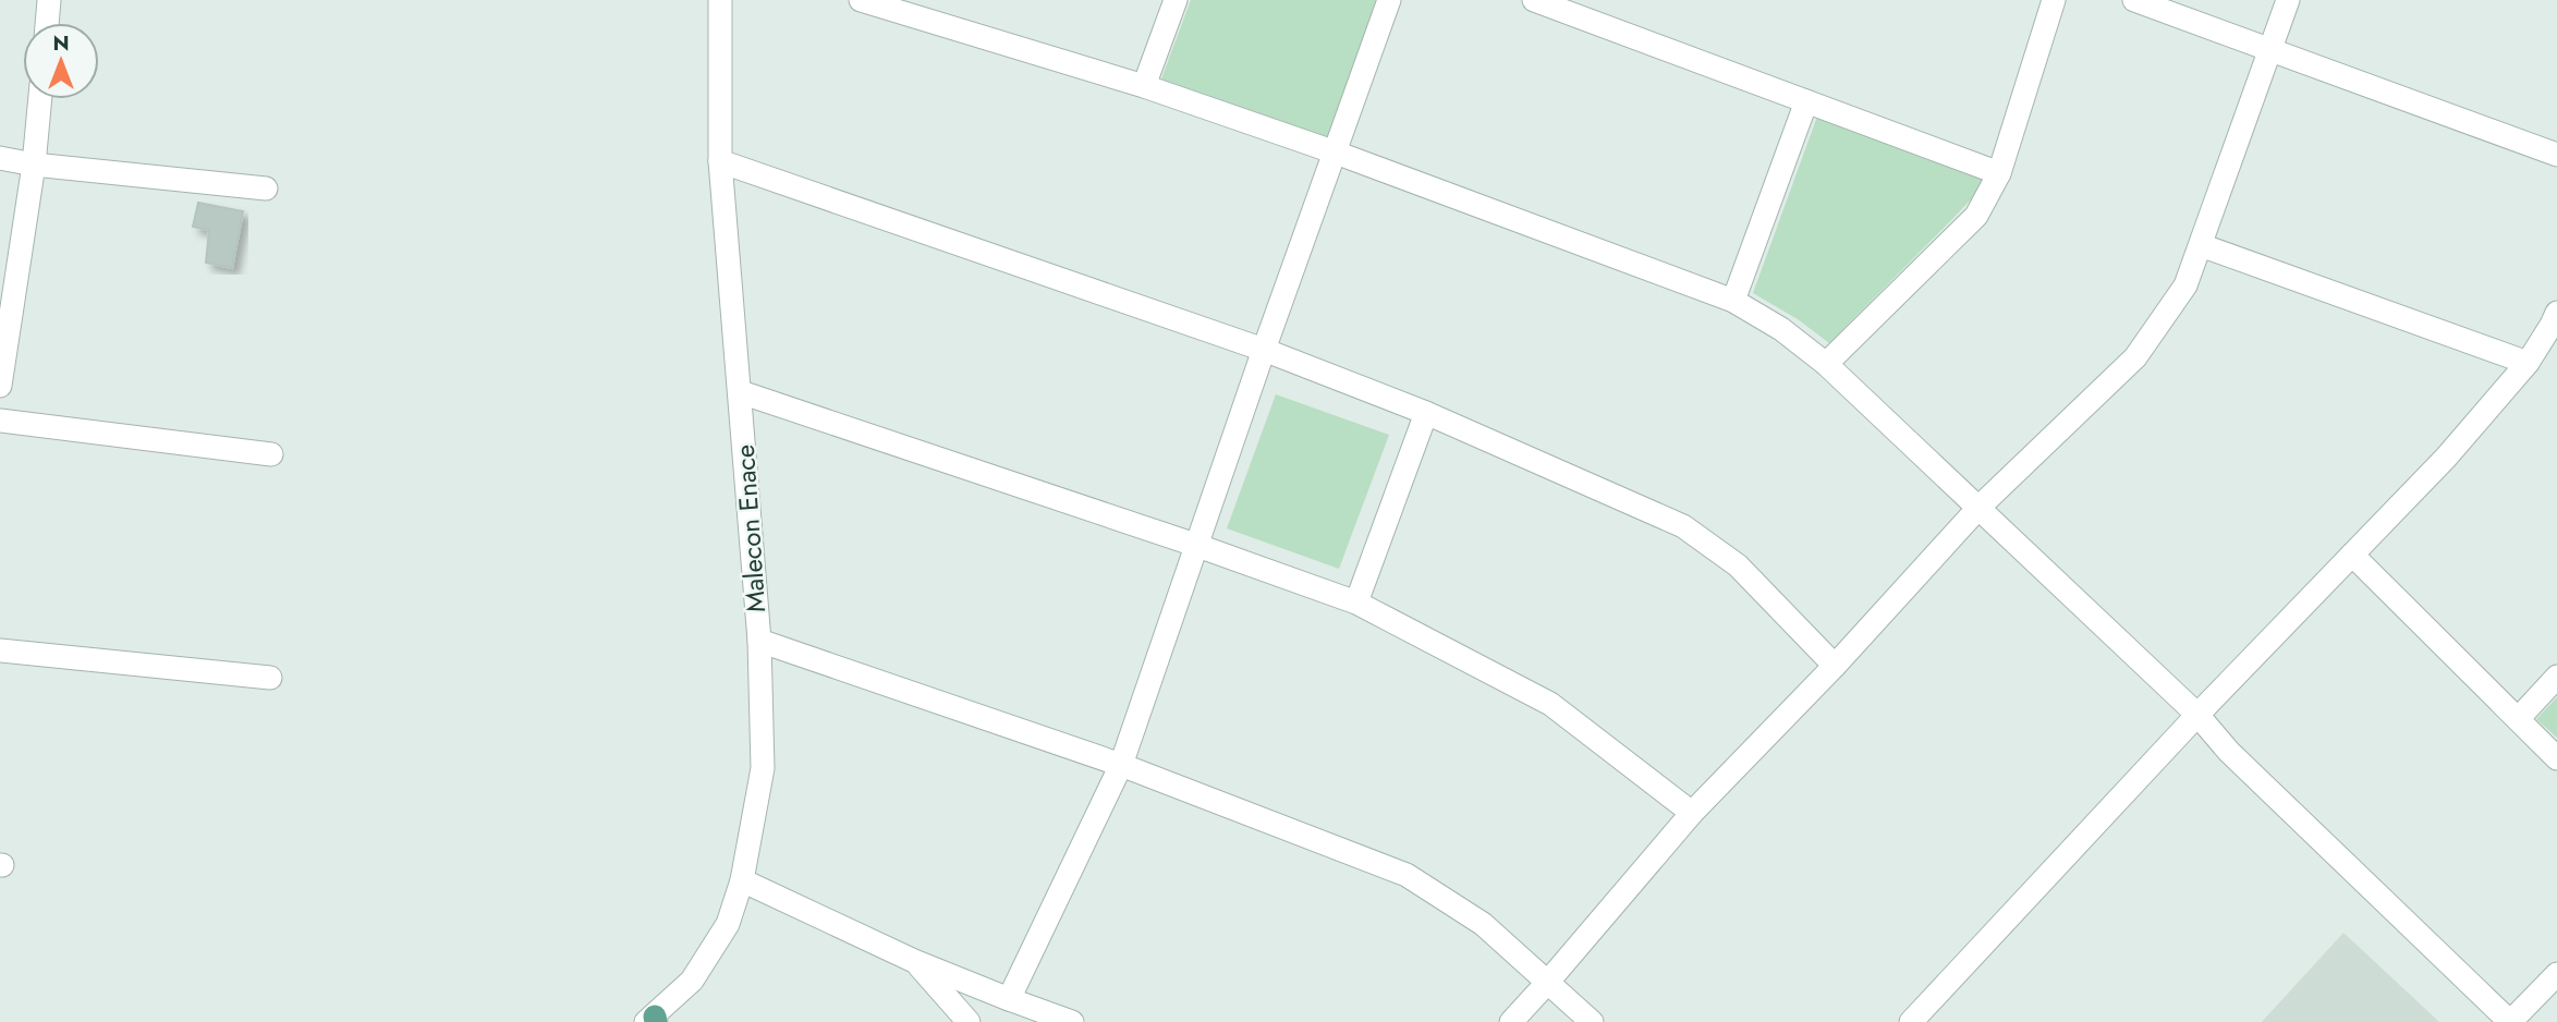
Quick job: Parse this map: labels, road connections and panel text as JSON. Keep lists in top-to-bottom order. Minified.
{"streets":{"street":["Malecon Enace"]},"north":"top"}
